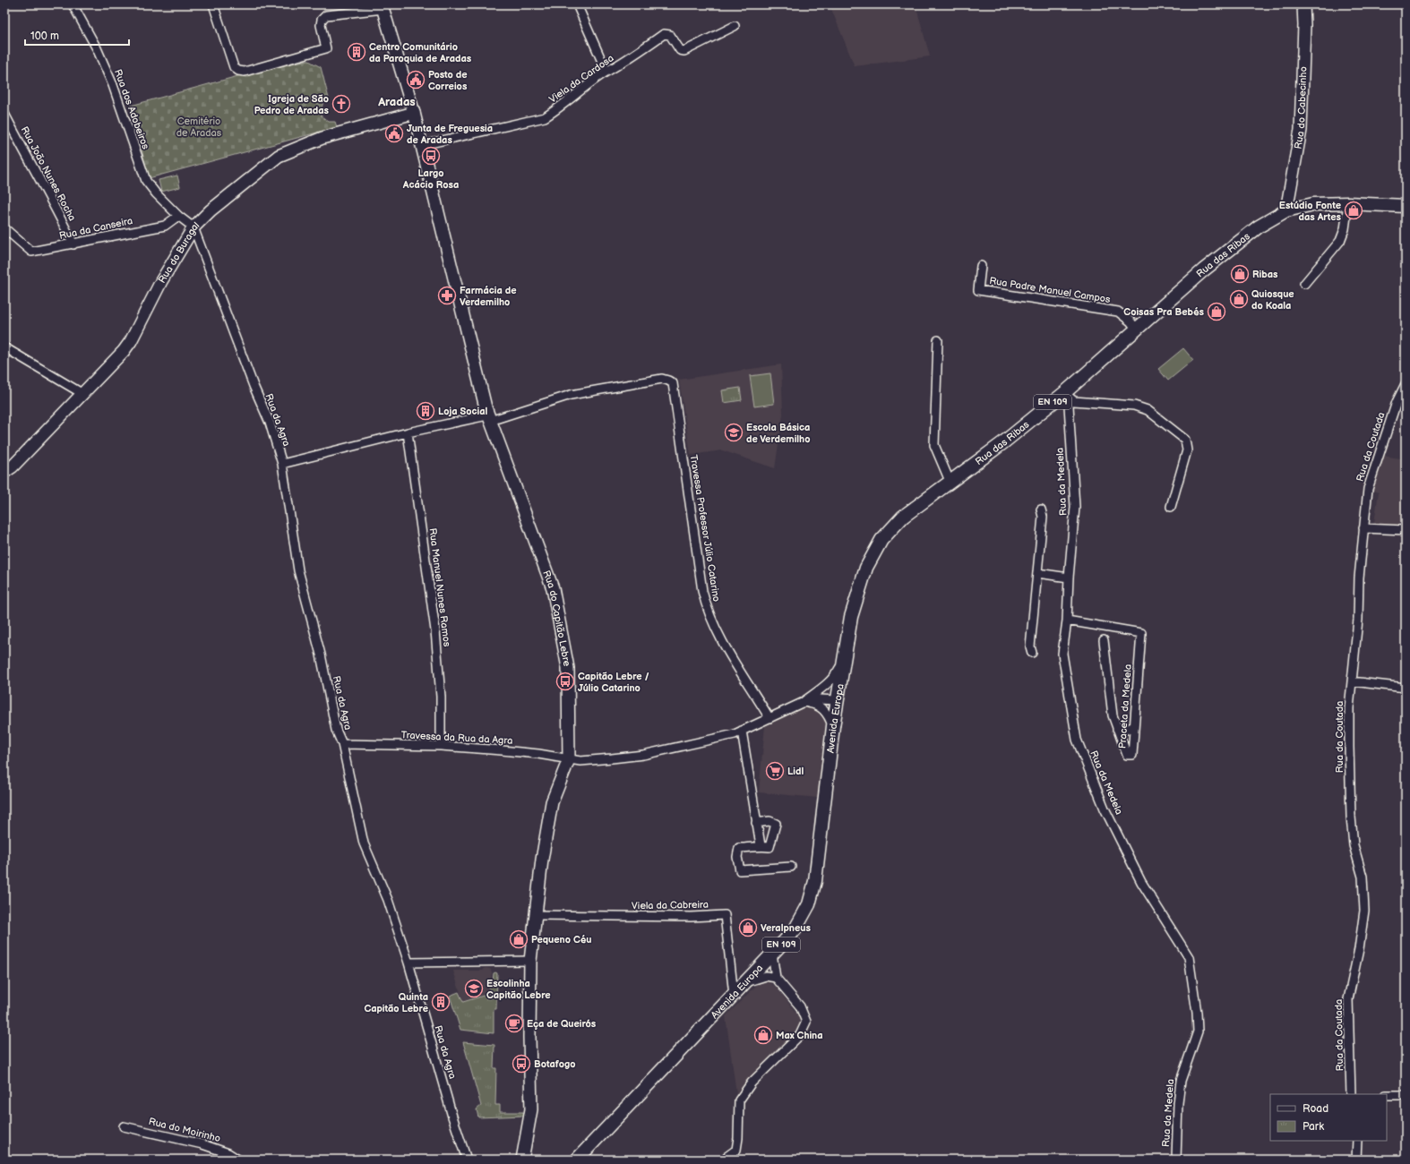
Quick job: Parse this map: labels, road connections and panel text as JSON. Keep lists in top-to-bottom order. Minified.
{"streets":{"main road":["Rua do Cabecinho","Rua do Buragal","Rua das Ribas","EN 109","Rua do Capitão Lebre","Avenida Europa"],"street":["Viela da Cardosa","Rua dos Adobeiros","Rua João Nunes Rocha","Rua da Canseira","Rua Padre Manuel Campos","Rua da Agra","Rua da Coutada","Rua da Medela","Travessa Professor Júlio Catarino","Rua Manuel Nunes Ramos","Praceta da Medela","Travessa da Rua da Agra","Viela da Cabreira","Rua do Moirinho"]},"crossings":[["Viela da Cardosa","Rua do Capitão Lebre"],["Rua do Cabecinho","Rua das Ribas"],["Rua do Cabecinho","EN 109"],["Rua dos Adobeiros","Rua da Canseira"],["Rua João Nunes Rocha","Rua da Canseira"],["Rua do Buragal","Rua da Agra"],["Rua do Buragal","Rua do Capitão Lebre"],["Rua das Ribas","Rua Padre Manuel Campos"],["Rua das Ribas","EN 109"],["Rua das Ribas","Rua da Medela"],["Rua das Ribas","Avenida Europa"],["Rua da Agra","Travessa da Rua da Agra"],["Rua da Medela","Praceta da Medela"],["Travessa Professor Júlio Catarino","Rua do Capitão Lebre"],["Travessa Professor Júlio Catarino","Travessa da Rua da Agra"],["Rua Manuel Nunes Ramos","Travessa da Rua da Agra"],["Rua do Capitão Lebre","Travessa da Rua da Agra"],["Rua do Capitão Lebre","Viela da Cabreira"],["Avenida Europa","Viela da Cabreira"]],"districts":["Aradas"],"parks":["Cemitério de Aradas"],"places":{"building":["Centro Comunitário da Paroquia de Aradas","Loja Social","Quinta Capitão Lebre"],"public building":["Posto de Correios","Junta de Freguesia de Aradas"],"church":["Igreja de São Pedro de Aradas"],"bus stop":["Largo Acácio Rosa","Capitão Lebre / Júlio Catarino","Botafogo"],"shop":["Estúdio Fonte das Artes","Ribas","Quiosque do Koala","Coisas Pra Bebés","Veralpneus","Pequeno Céu","Max China"],"pharmacy":["Farmácia de Verdemilho"],"school or university":["Escola Básica de Verdemilho","Escolinha Capitão Lebre"],"supermarket":["Lidl"],"cafe":["Eça de Queirós"]},"legend":["Road","Park"],"scale_bar":"100 m"}
